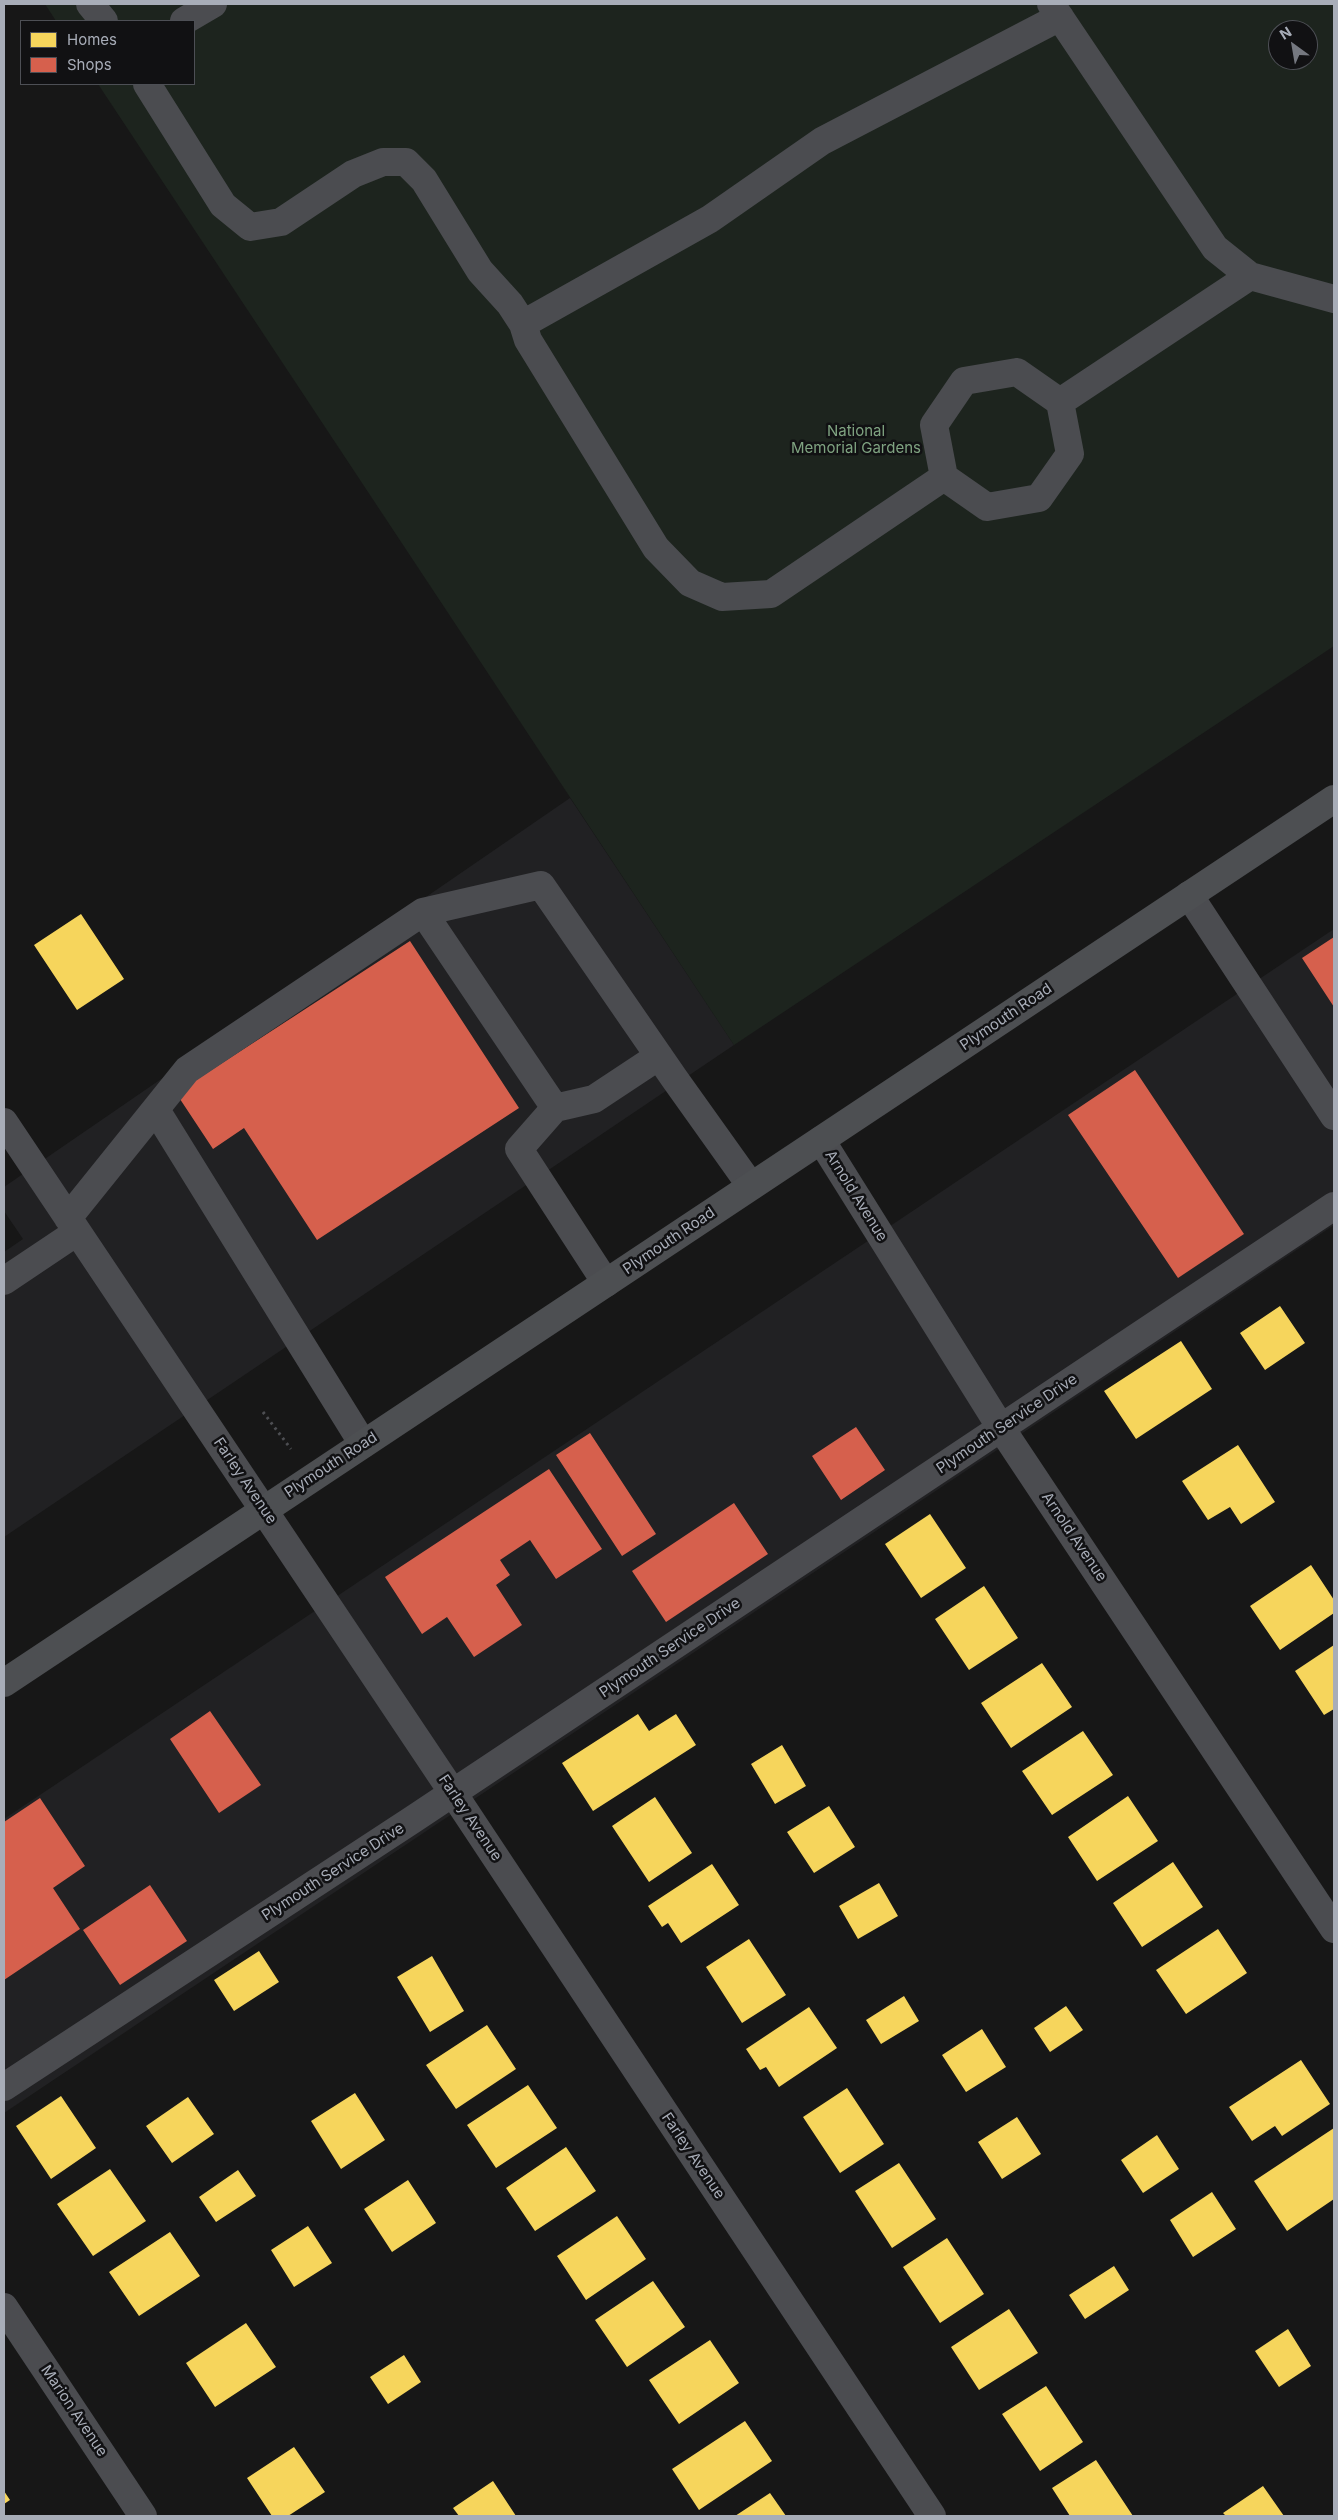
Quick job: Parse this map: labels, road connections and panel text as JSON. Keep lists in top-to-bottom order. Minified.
{"streets":{"main road":["Plymouth Road"],"street":["Arnold Avenue","Plymouth Service Drive","Farley Avenue","Marion Avenue"]},"crossings":[["Plymouth Road","Arnold Avenue"],["Plymouth Road","Farley Avenue"],["Arnold Avenue","Plymouth Service Drive"],["Plymouth Service Drive","Farley Avenue"]],"parks":["National Memorial Gardens"],"legend":["Homes","Shops"],"north":"top left"}
